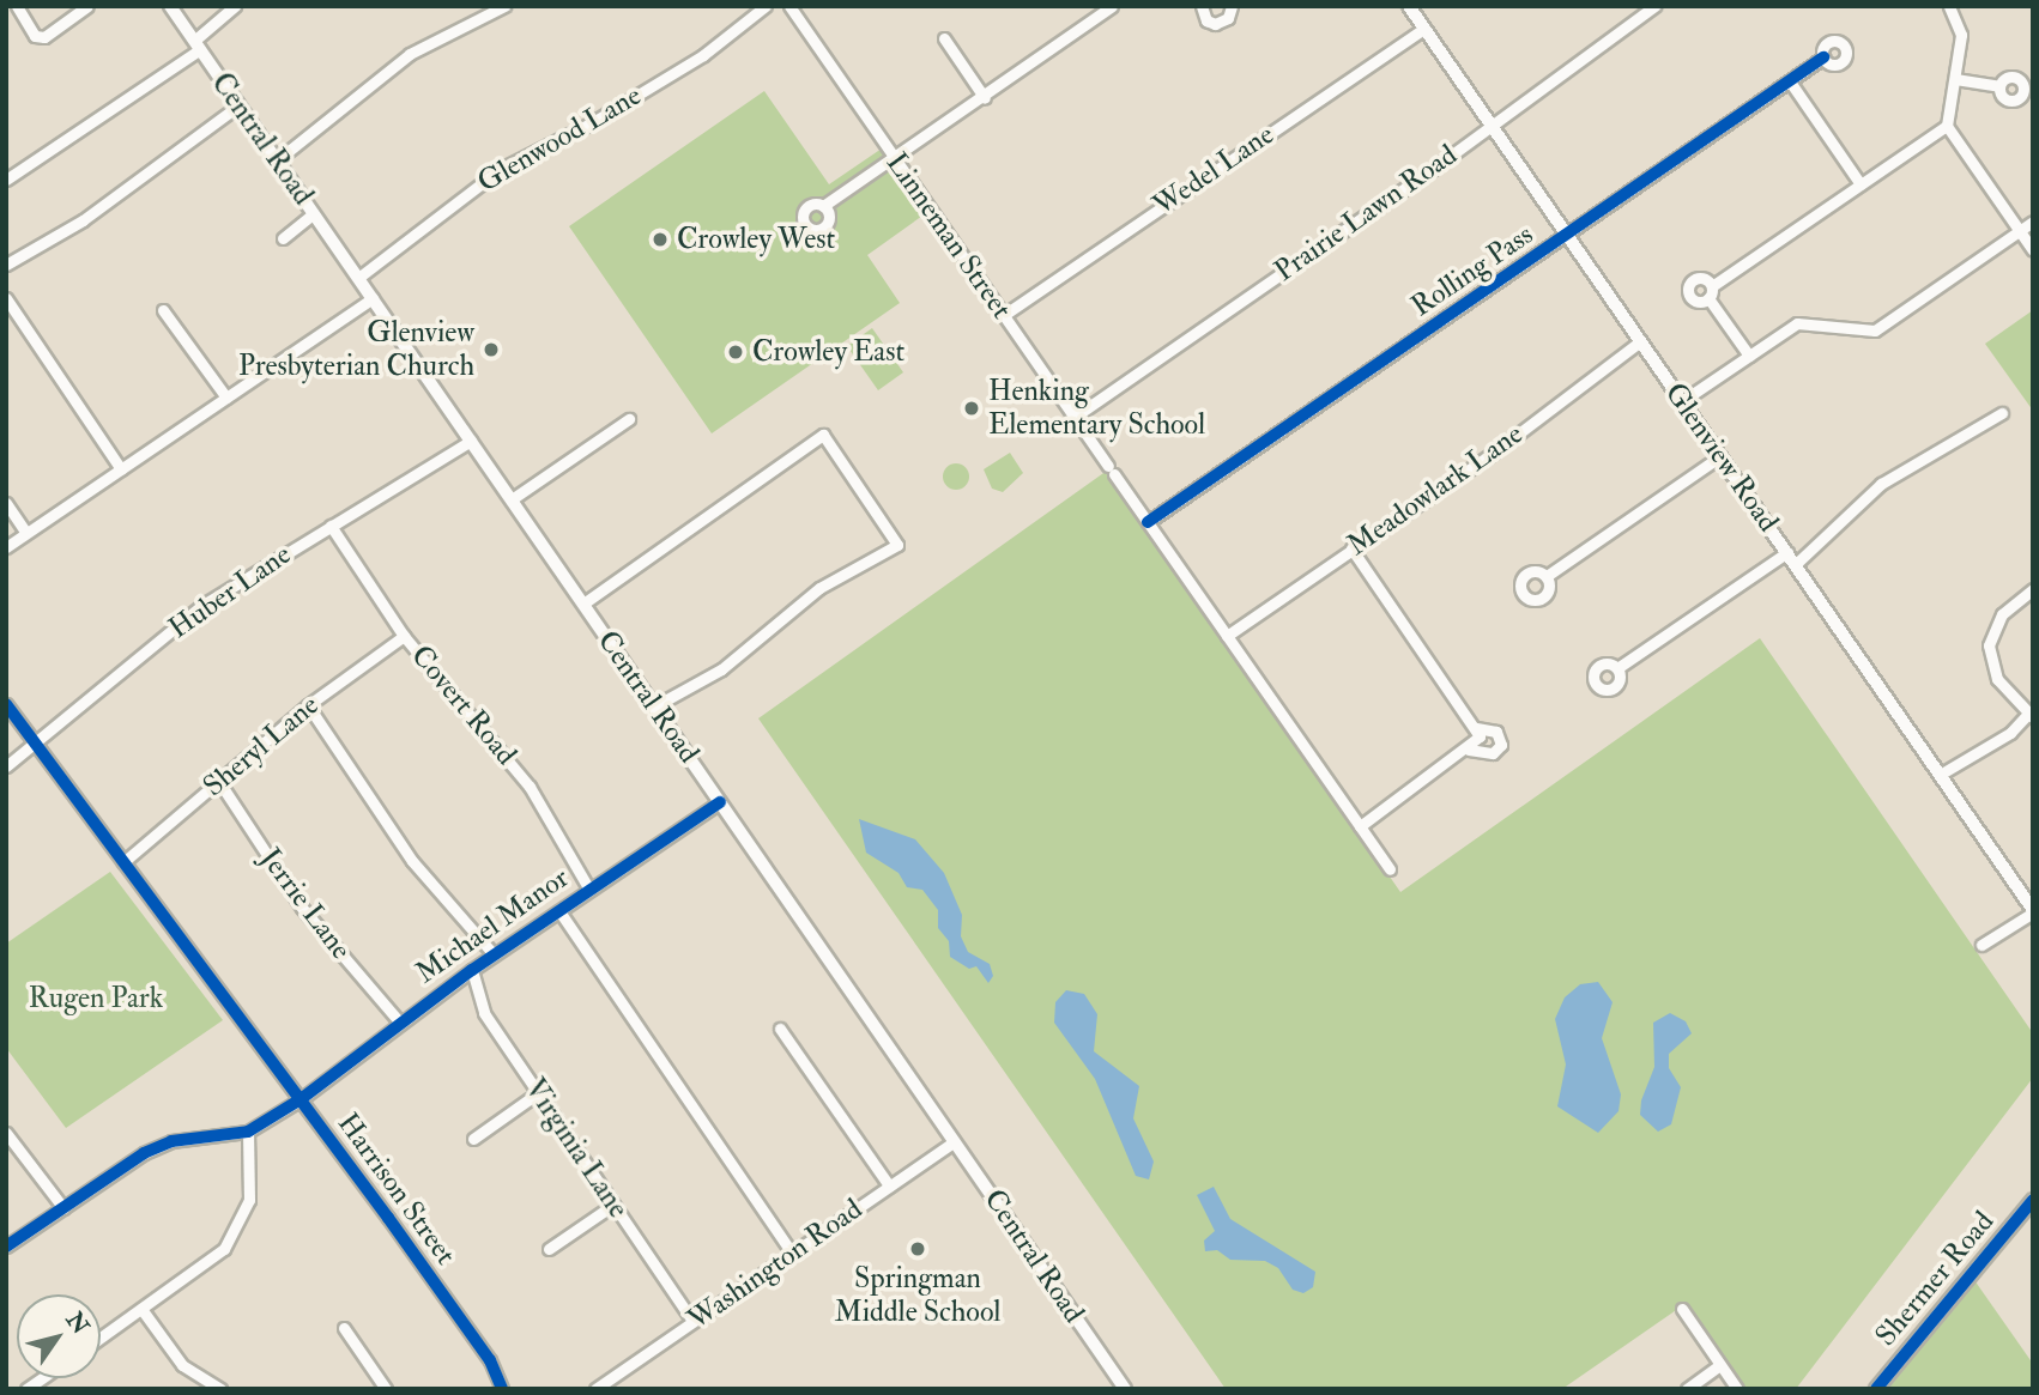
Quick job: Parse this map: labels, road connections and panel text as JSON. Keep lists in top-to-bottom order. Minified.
{"streets":{"main road":["Central Road","Glenview Road","Shermer Road"],"street":["Glenwood Lane","Wedel Lane","Prairie Lawn Road","Linneman Street","Rolling Pass","Meadowlark Lane","Huber Lane","Covert Road","Sheryl Lane","Jerrie Lane","Michael Manor","Virginia Lane","Harrison Street","Washington Road"]},"crossings":[["Central Road","Glenwood Lane"],["Central Road","Huber Lane"],["Central Road","Michael Manor"],["Central Road","Washington Road"],["Wedel Lane","Linneman Street"],["Wedel Lane","Glenview Road"],["Prairie Lawn Road","Linneman Street"],["Prairie Lawn Road","Glenview Road"],["Linneman Street","Rolling Pass"],["Linneman Street","Meadowlark Lane"],["Rolling Pass","Glenview Road"],["Glenview Road","Meadowlark Lane"],["Huber Lane","Covert Road"],["Huber Lane","Harrison Street"],["Covert Road","Sheryl Lane"],["Covert Road","Michael Manor"],["Sheryl Lane","Jerrie Lane"],["Sheryl Lane","Harrison Street"],["Jerrie Lane","Michael Manor"],["Michael Manor","Virginia Lane"],["Michael Manor","Harrison Street"],["Virginia Lane","Washington Road"]],"parks":["Rugen Park"],"places":["Crowley West","Glenview Presbyterian Church","Crowley East","Henking Elementary School","Springman Middle School"],"north":"top right"}
